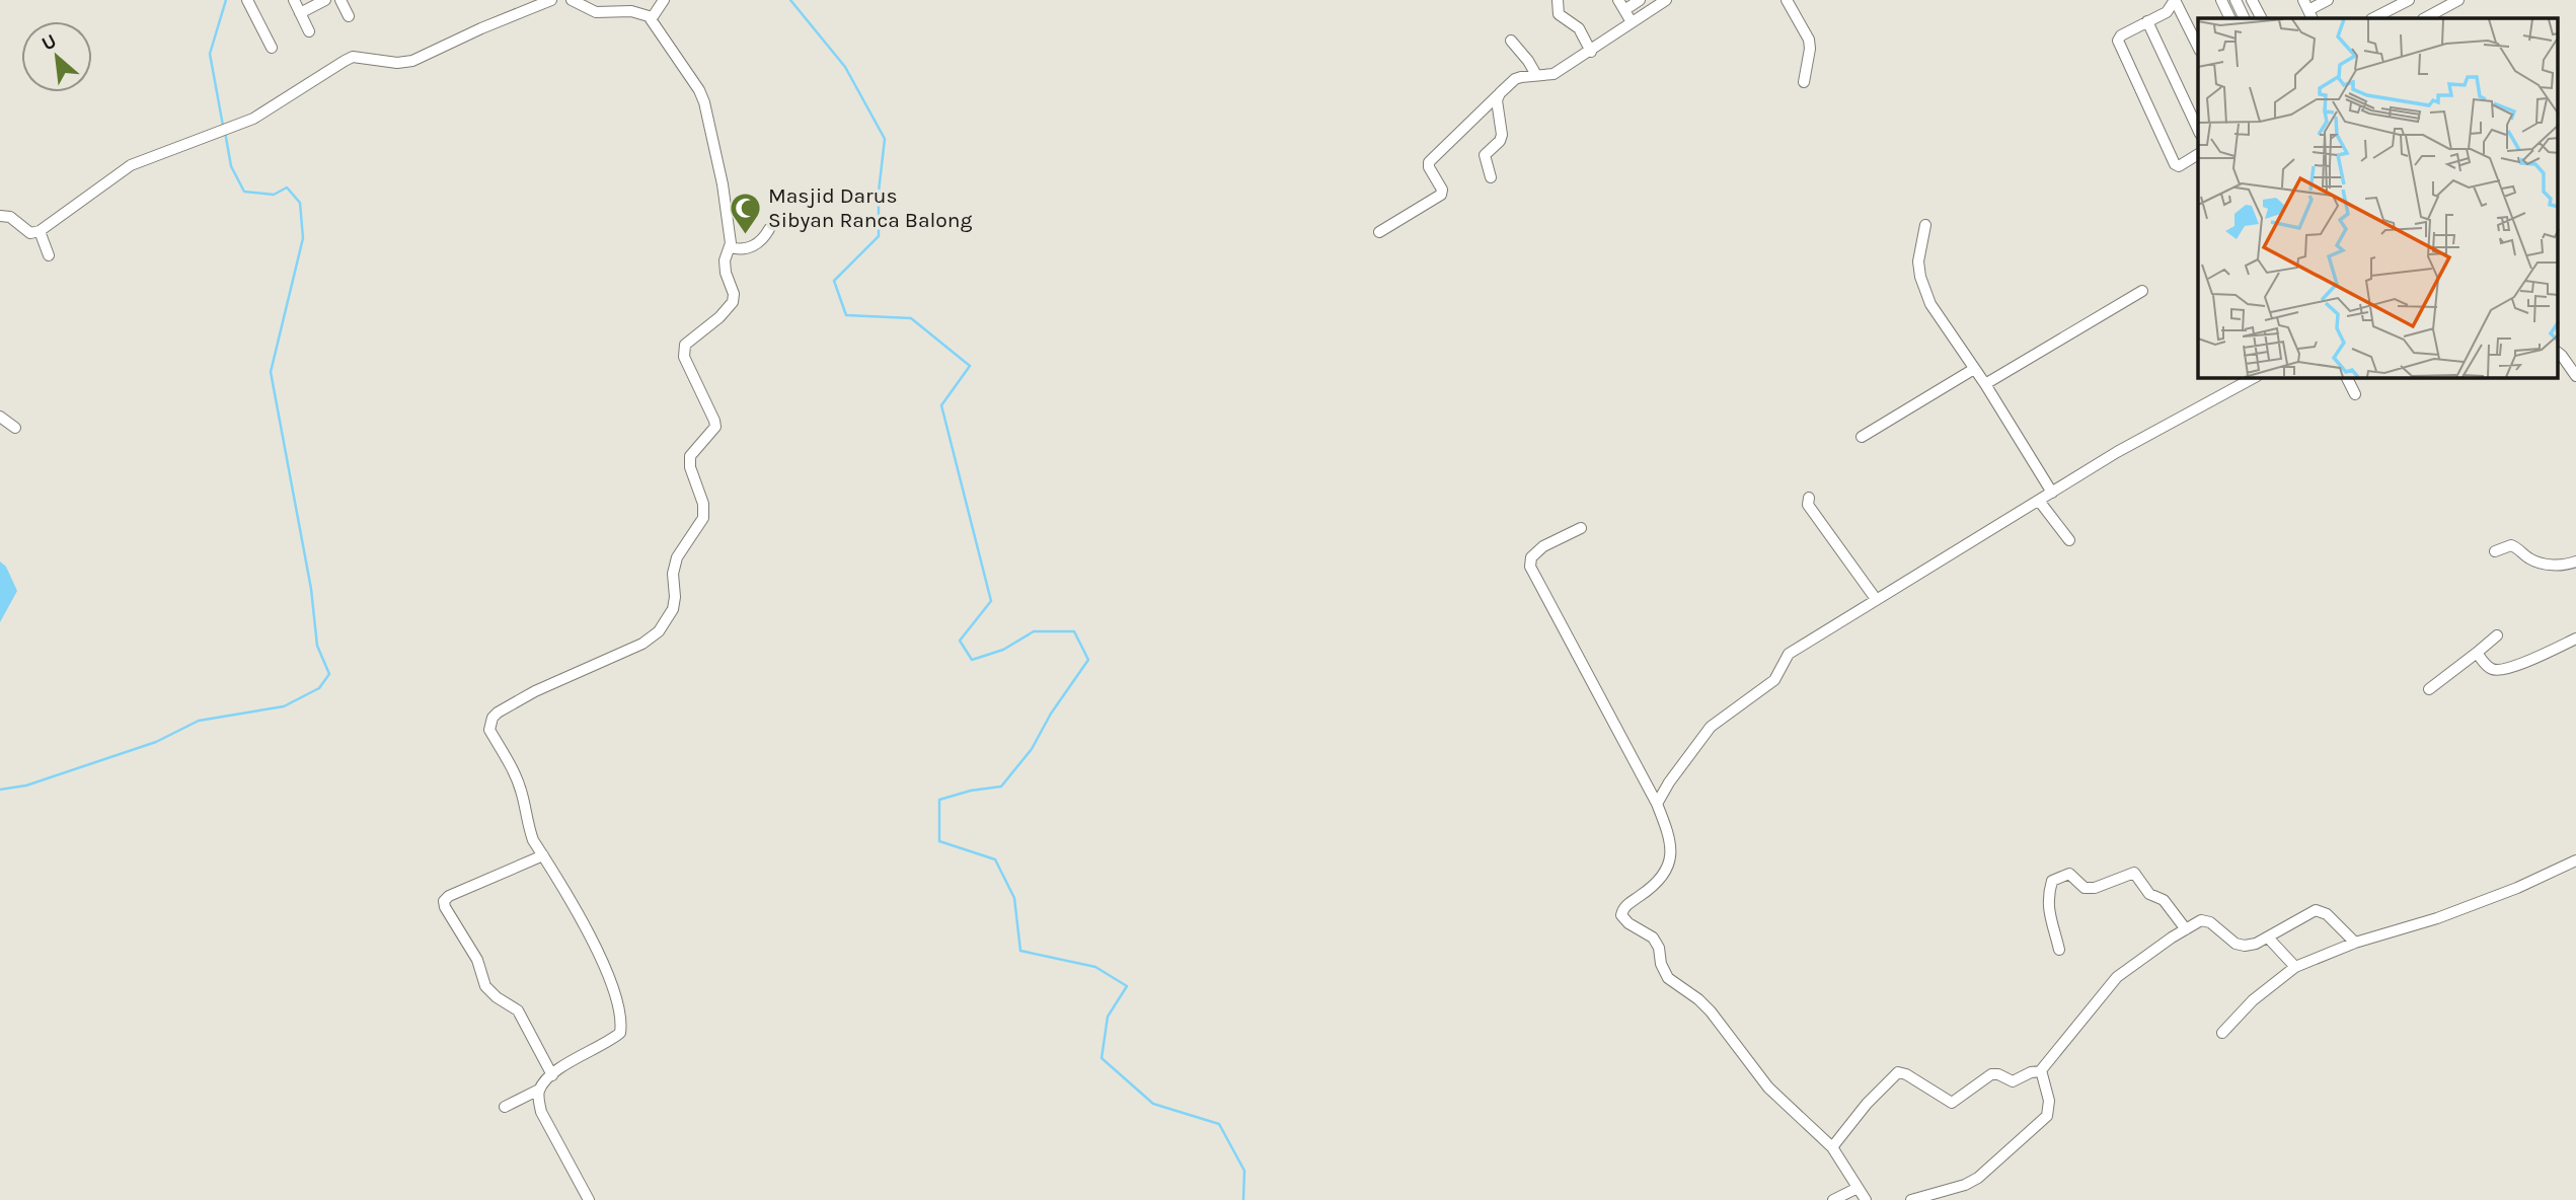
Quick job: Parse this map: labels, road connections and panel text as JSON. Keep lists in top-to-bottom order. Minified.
{"places":{"mosque":["Masjid Darus Sibyan Ranca Balong"]},"north":"top left"}
